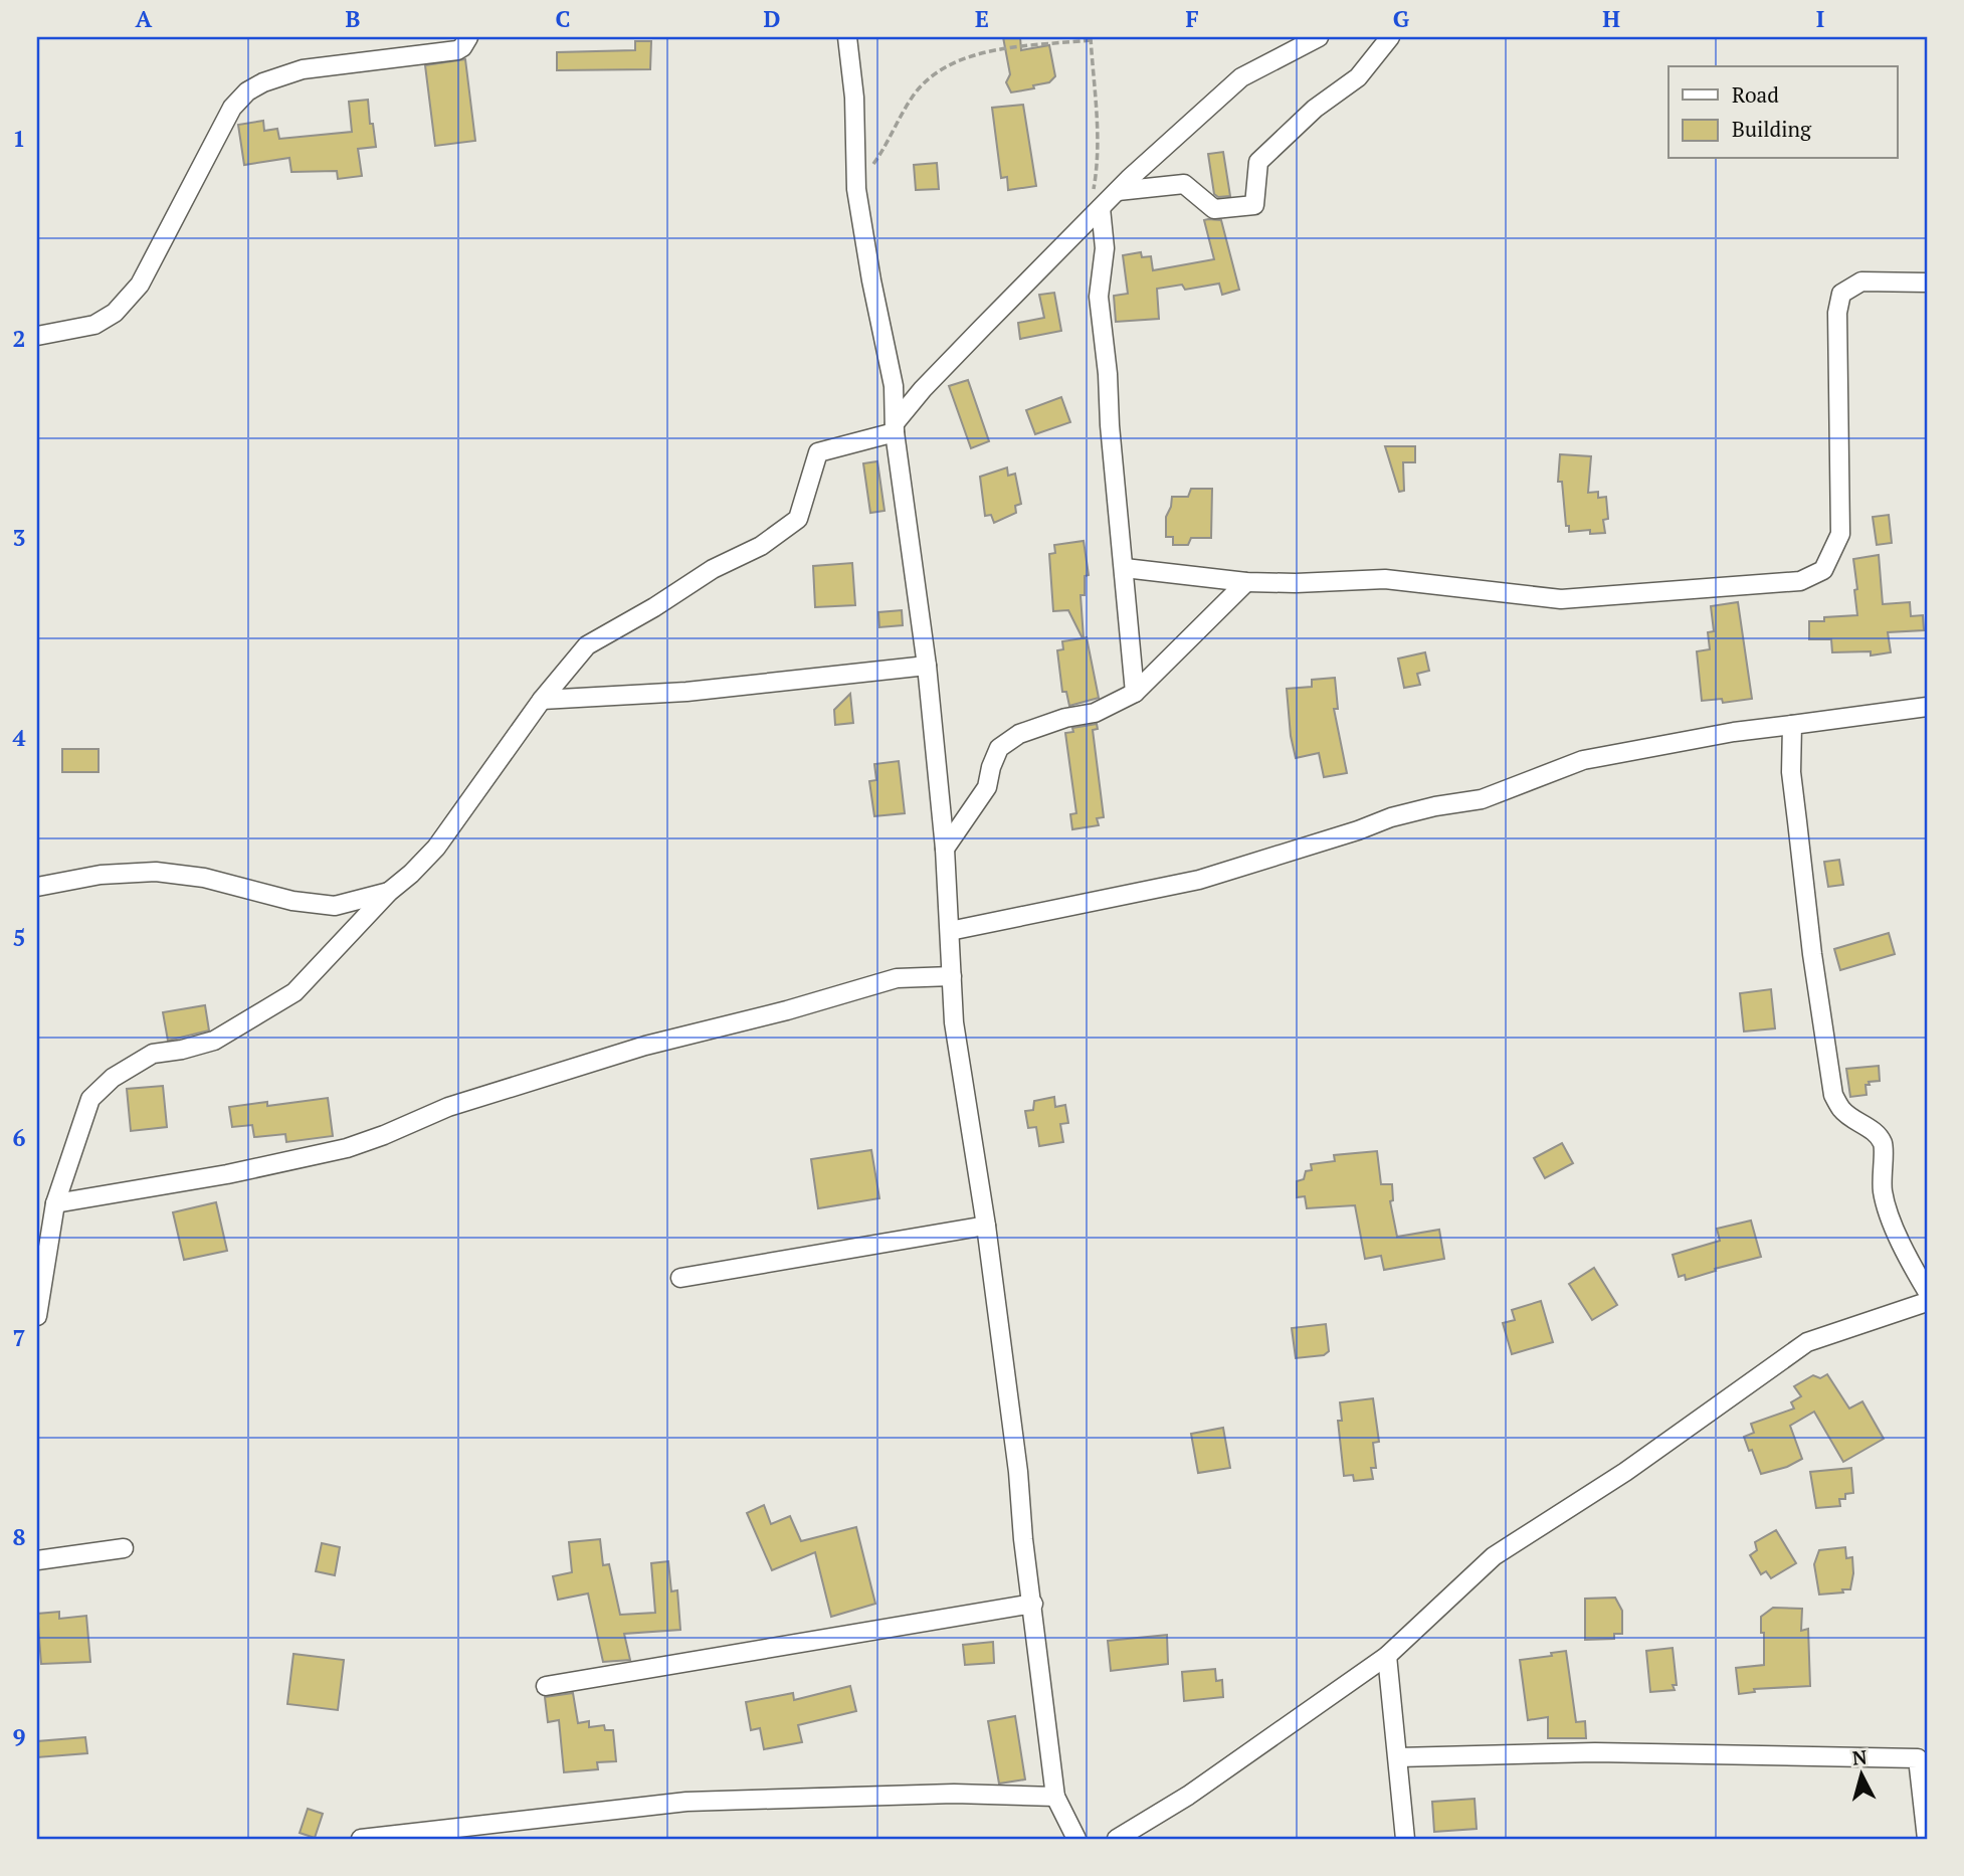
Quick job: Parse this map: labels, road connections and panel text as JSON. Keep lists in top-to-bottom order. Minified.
{"legend":["Road","Building"],"north":"top","grid":{"columns":["A","B","C","D","E","F","G","H","I"],"rows":["1","2","3","4","5","6","7","8","9"]}}
